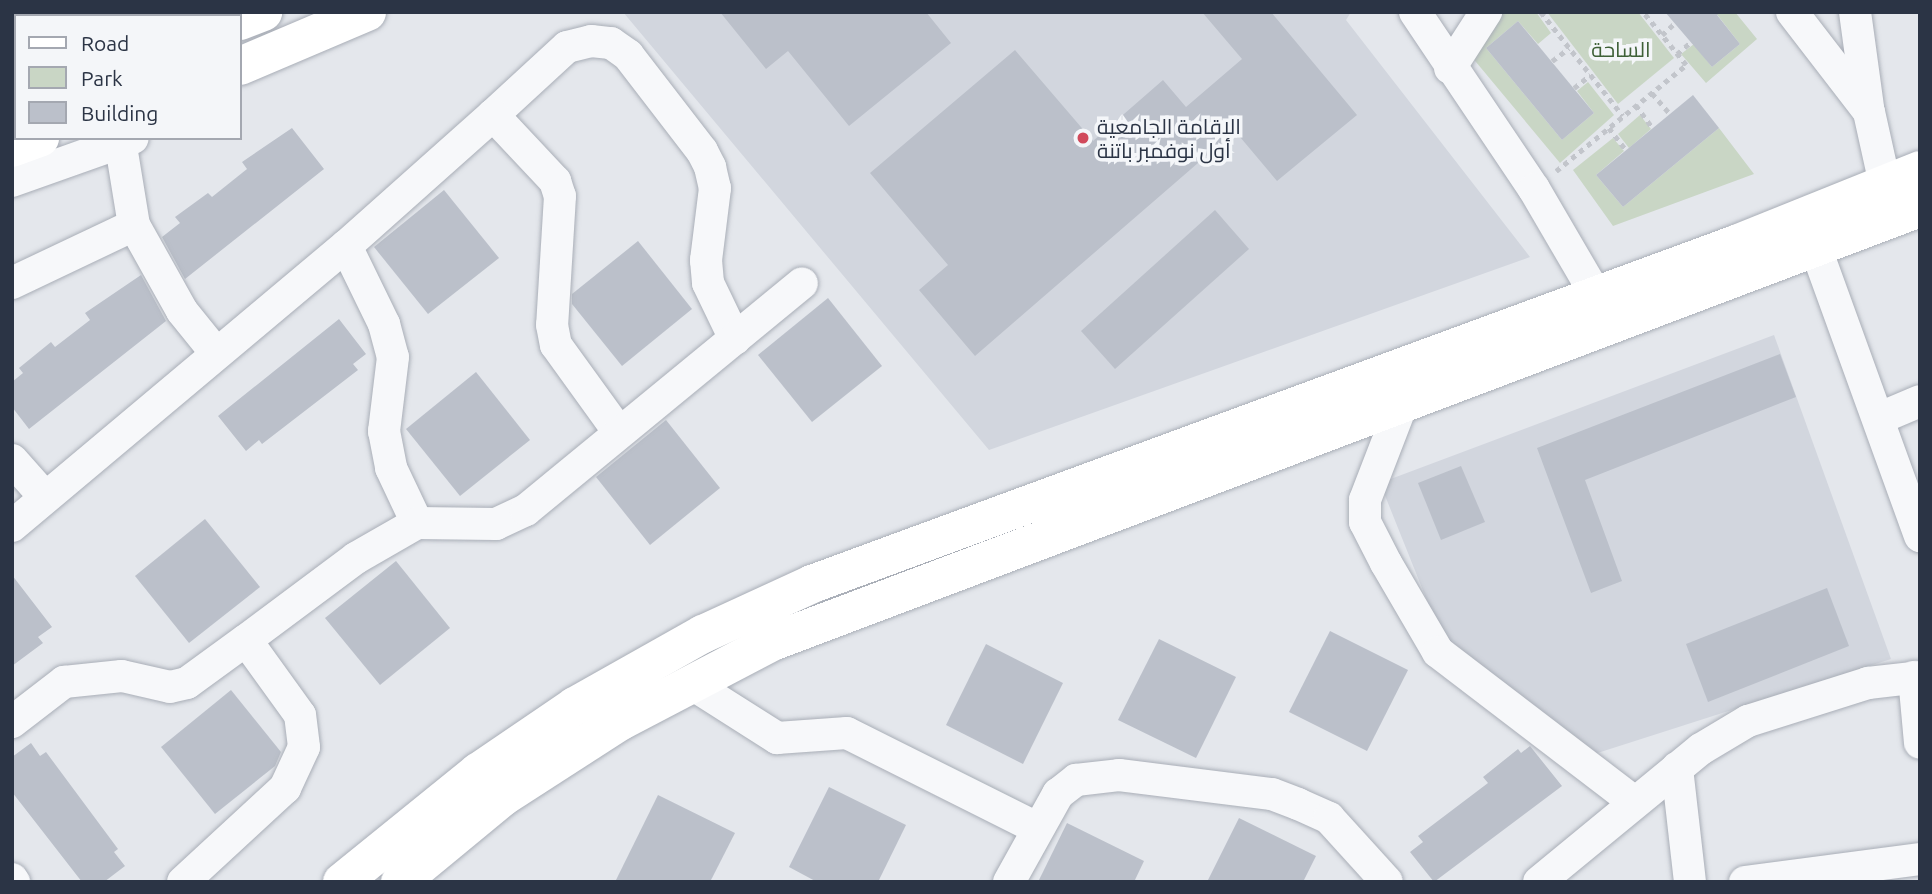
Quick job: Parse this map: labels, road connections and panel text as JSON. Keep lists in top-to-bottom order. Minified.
{"parks":["الساحة"],"places":["الإقامة الجامعية أول نوفمبر باتنة"],"legend":["Road","Park","Building"]}
